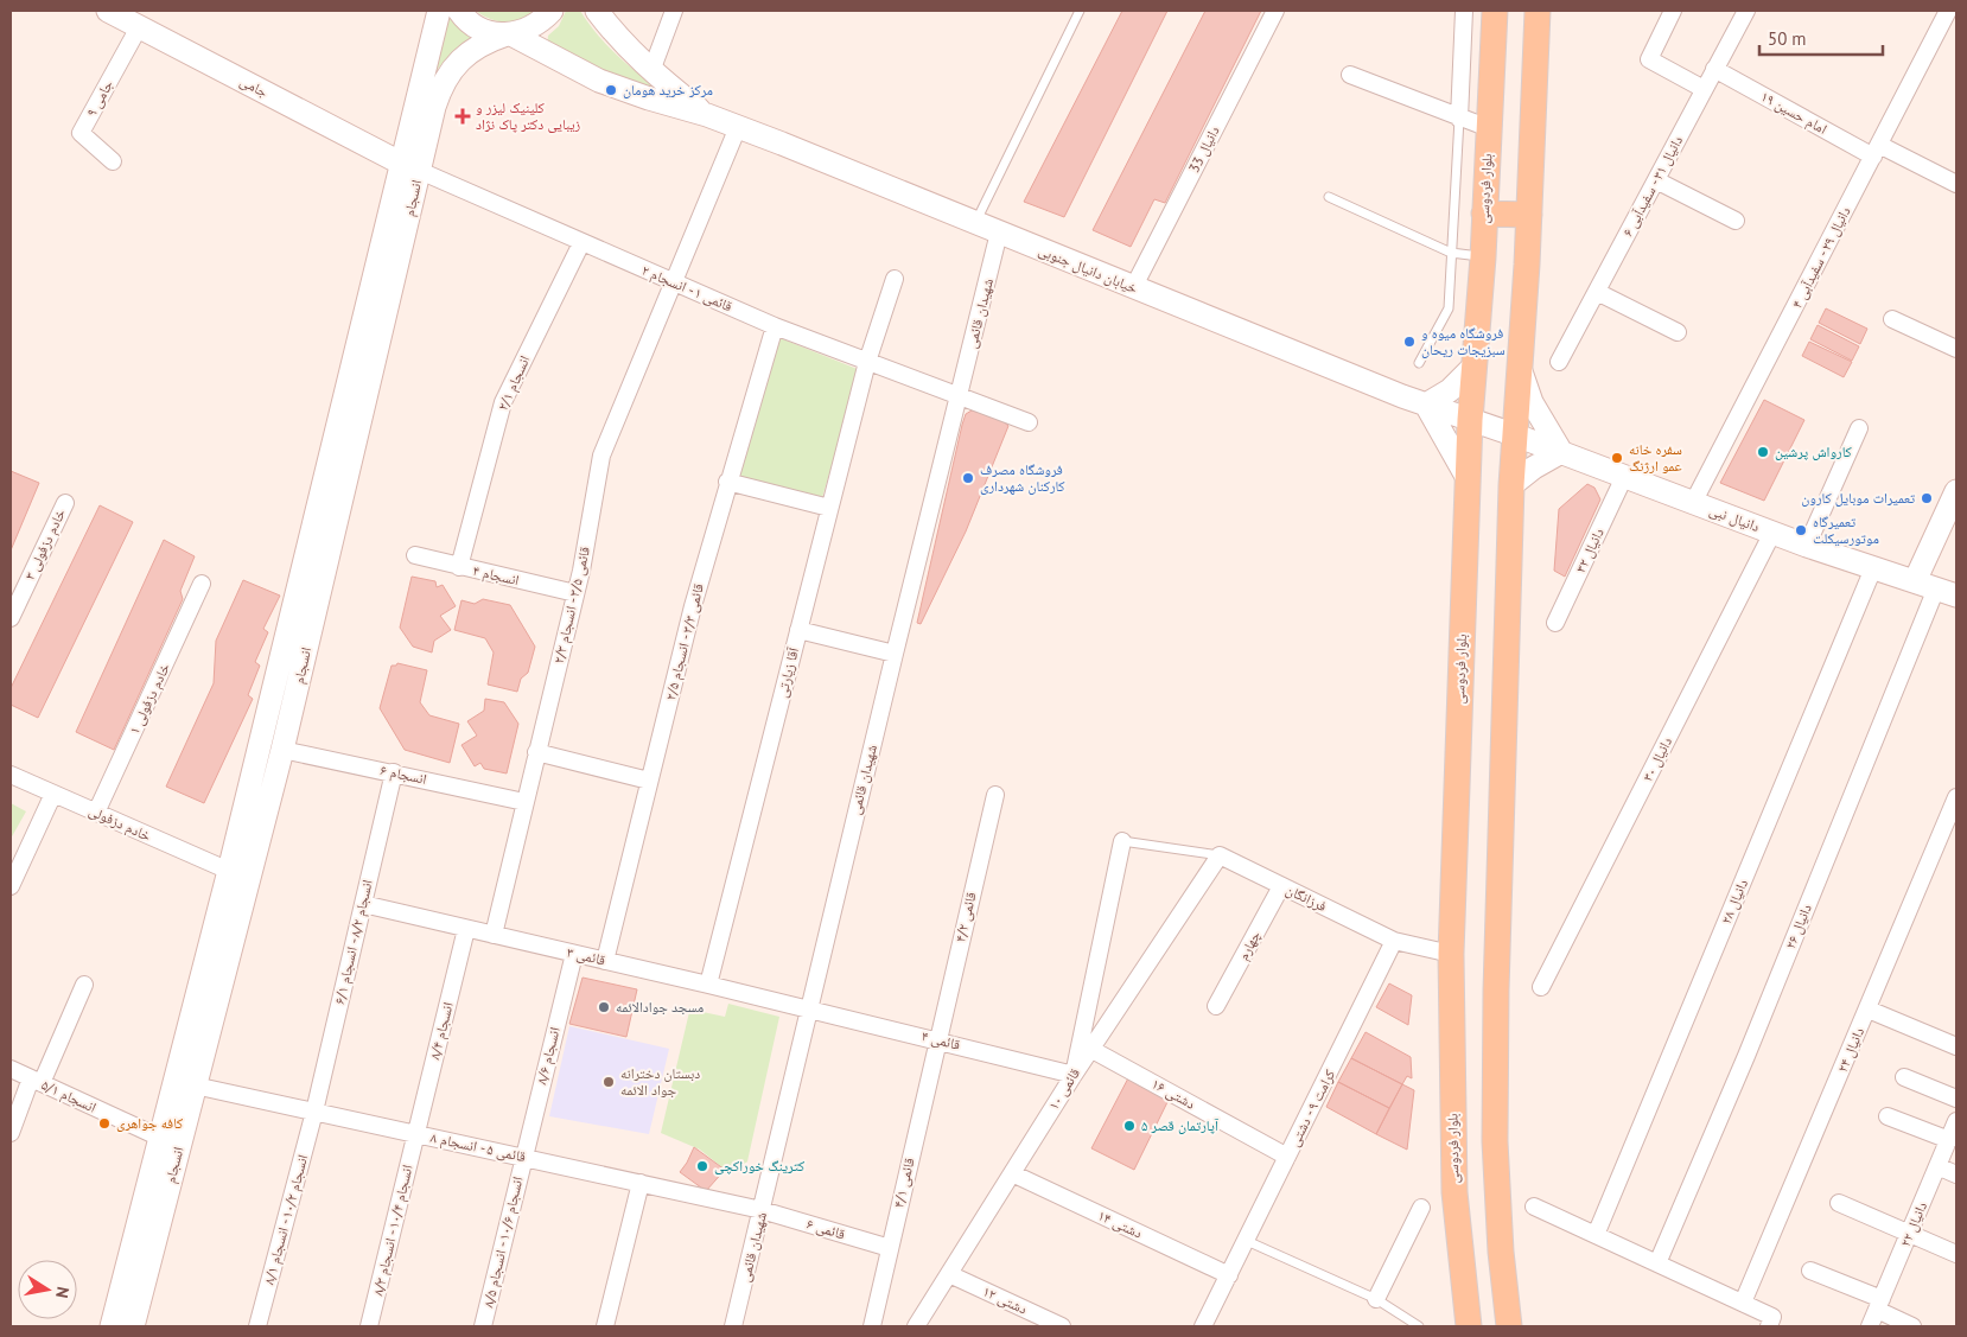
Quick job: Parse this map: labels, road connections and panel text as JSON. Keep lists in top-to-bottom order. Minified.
{"streets":{"main road":["جامی","بلوار فردوسی","انسجام","خیابان دانیال جنوبی","دانیال نبی"],"street":["جامی ۹","امام حسین ۱۹","دانیال 33","دانیال ۳۱ - سفیدآبی ۶","دانیال ۲۹ - سفیدآبی ۴","قائمی ۱ - انسجام ۲","شهیدان قائمی","انسجام ۲/۱","خادم دزفولی ۳","دانیال ۳۲","انسجام ۴","قائمی ۳/۵ - انسجام ۲/۳","قائمی ۳/۳ - انسجام ۲/۵","آقا زیارتی","خادم دزفولی ۱","دانیال ۳۰","انسجام ۶","خادم دزفولی","فرزانگان","دانیال ۲۸","قائمی ۴/۲","دانیال ۲۶","انسجام ۸/۲ - انسجام ۶/۱","چهارم","قائمی ۳","انسجام ۸/۴","قائمی ۴","دانیال ۲۴","انسجام ۸/۶","قائمی ۱۰","دشتی ۱۶","انسجام ۵/۱","کرامت ۹ - دشتی","قائمی ۵ - انسجام ۸","قائمی ۴/۱","انسجام ۱۰/۲ - انسجام ۸/۱","دشتی ۱۴","دانیال ۲۲","قائمی ۶","انسجام ۱۰/۴ - انسجام ۸/۳","انسجام ۱۰/۶ - انسجام ۸/۵","دشتی ۱۲"]},"crossings":[["جامی","جامی ۹"],["جامی","انسجام"],["جامی","قائمی ۱ - انسجام ۲"],["امام حسین ۱۹","دانیال ۳۱ - سفیدآبی ۶"],["امام حسین ۱۹","دانیال ۲۹ - سفیدآبی ۴"],["دانیال 33","خیابان دانیال جنوبی"],["بلوار فردوسی","خیابان دانیال جنوبی"],["انسجام","خیابان دانیال جنوبی"],["انسجام","قائمی ۱ - انسجام ۲"],["انسجام","انسجام ۶"],["انسجام","خادم دزفولی"],["انسجام","انسجام ۵/۱"],["انسجام","قائمی ۵ - انسجام ۸"],["دانیال ۲۹ - سفیدآبی ۴","دانیال نبی"],["خیابان دانیال جنوبی","شهیدان قائمی"],["خیابان دانیال جنوبی","دانیال نبی"],["خیابان دانیال جنوبی","قائمی ۳/۵ - انسجام ۲/۳"],["قائمی ۱ - انسجام ۲","شهیدان قائمی"],["قائمی ۱ - انسجام ۲","انسجام ۲/۱"],["قائمی ۱ - انسجام ۲","قائمی ۳/۵ - انسجام ۲/۳"],["قائمی ۱ - انسجام ۲","قائمی ۳/۳ - انسجام ۲/۵"],["قائمی ۱ - انسجام ۲","آقا زیارتی"],["شهیدان قائمی","قائمی ۳"],["شهیدان قائمی","قائمی ۴"],["شهیدان قائمی","قائمی ۵ - انسجام ۸"],["شهیدان قائمی","قائمی ۶"],["انسجام ۲/۱","انسجام ۴"],["دانیال نبی","دانیال ۳۲"],["دانیال نبی","دانیال ۳۰"],["دانیال نبی","دانیال ۲۸"],["دانیال نبی","دانیال ۲۶"],["انسجام ۴","قائمی ۳/۵ - انسجام ۲/۳"],["قائمی ۳/۵ - انسجام ۲/۳","انسجام ۶"],["قائمی ۳/۵ - انسجام ۲/۳","قائمی ۳"],["قائمی ۳/۳ - انسجام ۲/۵","قائمی ۳"],["آقا زیارتی","قائمی ۳"],["خادم دزفولی ۱","خادم دزفولی"],["انسجام ۶","انسجام ۸/۲ - انسجام ۶/۱"],["فرزانگان","چهارم"],["فرزانگان","قائمی ۱۰"],["فرزانگان","کرامت ۹ - دشتی"],["قائمی ۴/۲","قائمی ۴"],["قائمی ۴/۲","قائمی ۴/۱"],["انسجام ۸/۲ - انسجام ۶/۱","قائمی ۳"],["انسجام ۸/۲ - انسجام ۶/۱","قائمی ۵ - انسجام ۸"],["انسجام ۸/۲ - انسجام ۶/۱","انسجام ۱۰/۲ - انسجام ۸/۱"],["قائمی ۳","انسجام ۸/۴"],["قائمی ۳","قائمی ۴"],["قائمی ۳","انسجام ۸/۶"],["انسجام ۸/۴","قائمی ۵ - انسجام ۸"],["انسجام ۸/۴","انسجام ۱۰/۴ - انسجام ۸/۳"],["قائمی ۴","قائمی ۱۰"],["قائمی ۴","قائمی ۴/۱"],["انسجام ۸/۶","قائمی ۵ - انسجام ۸"],["انسجام ۸/۶","انسجام ۱۰/۶ - انسجام ۸/۵"],["قائمی ۱۰","دشتی ۱۶"],["قائمی ۱۰","دشتی ۱۴"],["قائمی ۱۰","دشتی ۱۲"],["دشتی ۱۶","کرامت ۹ - دشتی"],["کرامت ۹ - دشتی","دشتی ۱۴"],["قائمی ۵ - انسجام ۸","انسجام ۱۰/۲ - انسجام ۸/۱"],["قائمی ۵ - انسجام ۸","قائمی ۶"],["قائمی ۵ - انسجام ۸","انسجام ۱۰/۴ - انسجام ۸/۳"],["قائمی ۵ - انسجام ۸","انسجام ۱۰/۶ - انسجام ۸/۵"],["قائمی ۴/۱","قائمی ۶"]],"places":{"other":["مرکز خرید هومان","فروشگاه میوه و سبزیجات ریحان","کارواش پرشین","سفره خانه عمو ارژنگ","فروشگاه مصرف کارکنان شهرداری","تعمیرات موبایل کارون","تعمیرگاه موتورسیکلت","مسجد جوادالائمه","دبستان دخترانه جواد الائمه","کافه جواهری","آپارتمان قصر ۵","کترینگ خوراکچی"],"health":["کلینیک لیزر و زیبایی دکتر پاک نژاد"]},"scale_bar":"50 m","north":"right"}
